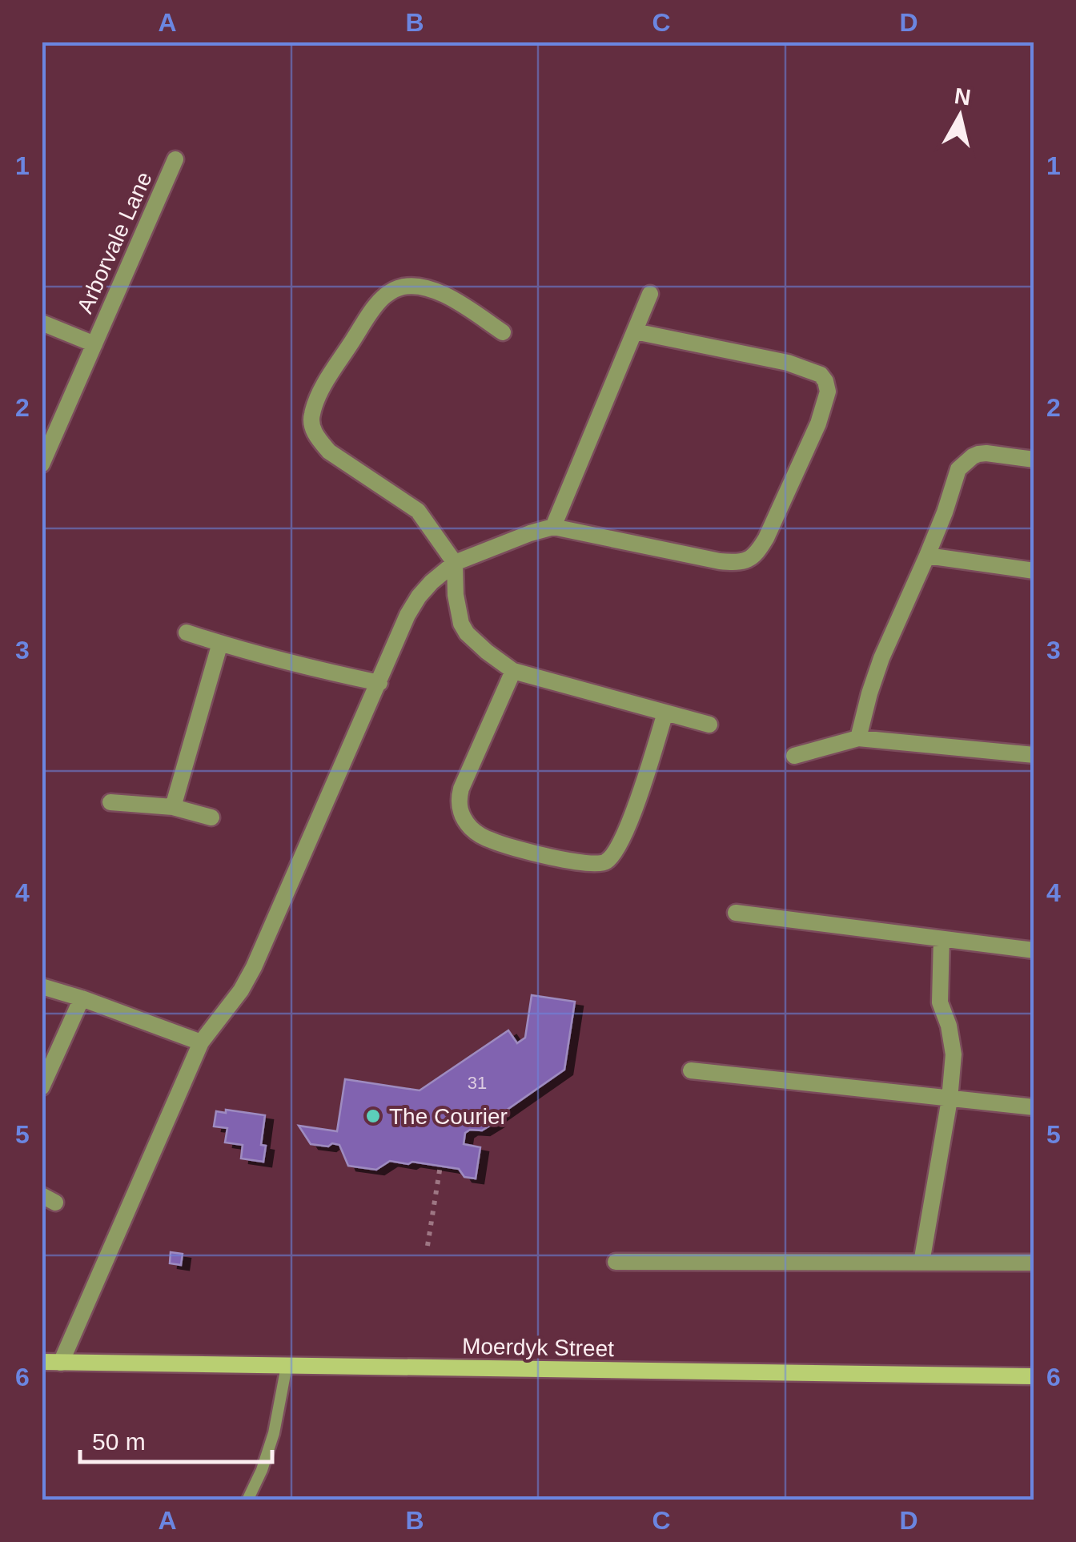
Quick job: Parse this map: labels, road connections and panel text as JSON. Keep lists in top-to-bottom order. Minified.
{"streets":{"street":["Arborvale Lane","Moerdyk Street"]},"places":["The Courier"],"house_numbers":["31"],"scale_bar":"50 m","north":"top","grid":{"columns":["A","B","C","D"],"rows":["1","2","3","4","5","6"]}}
